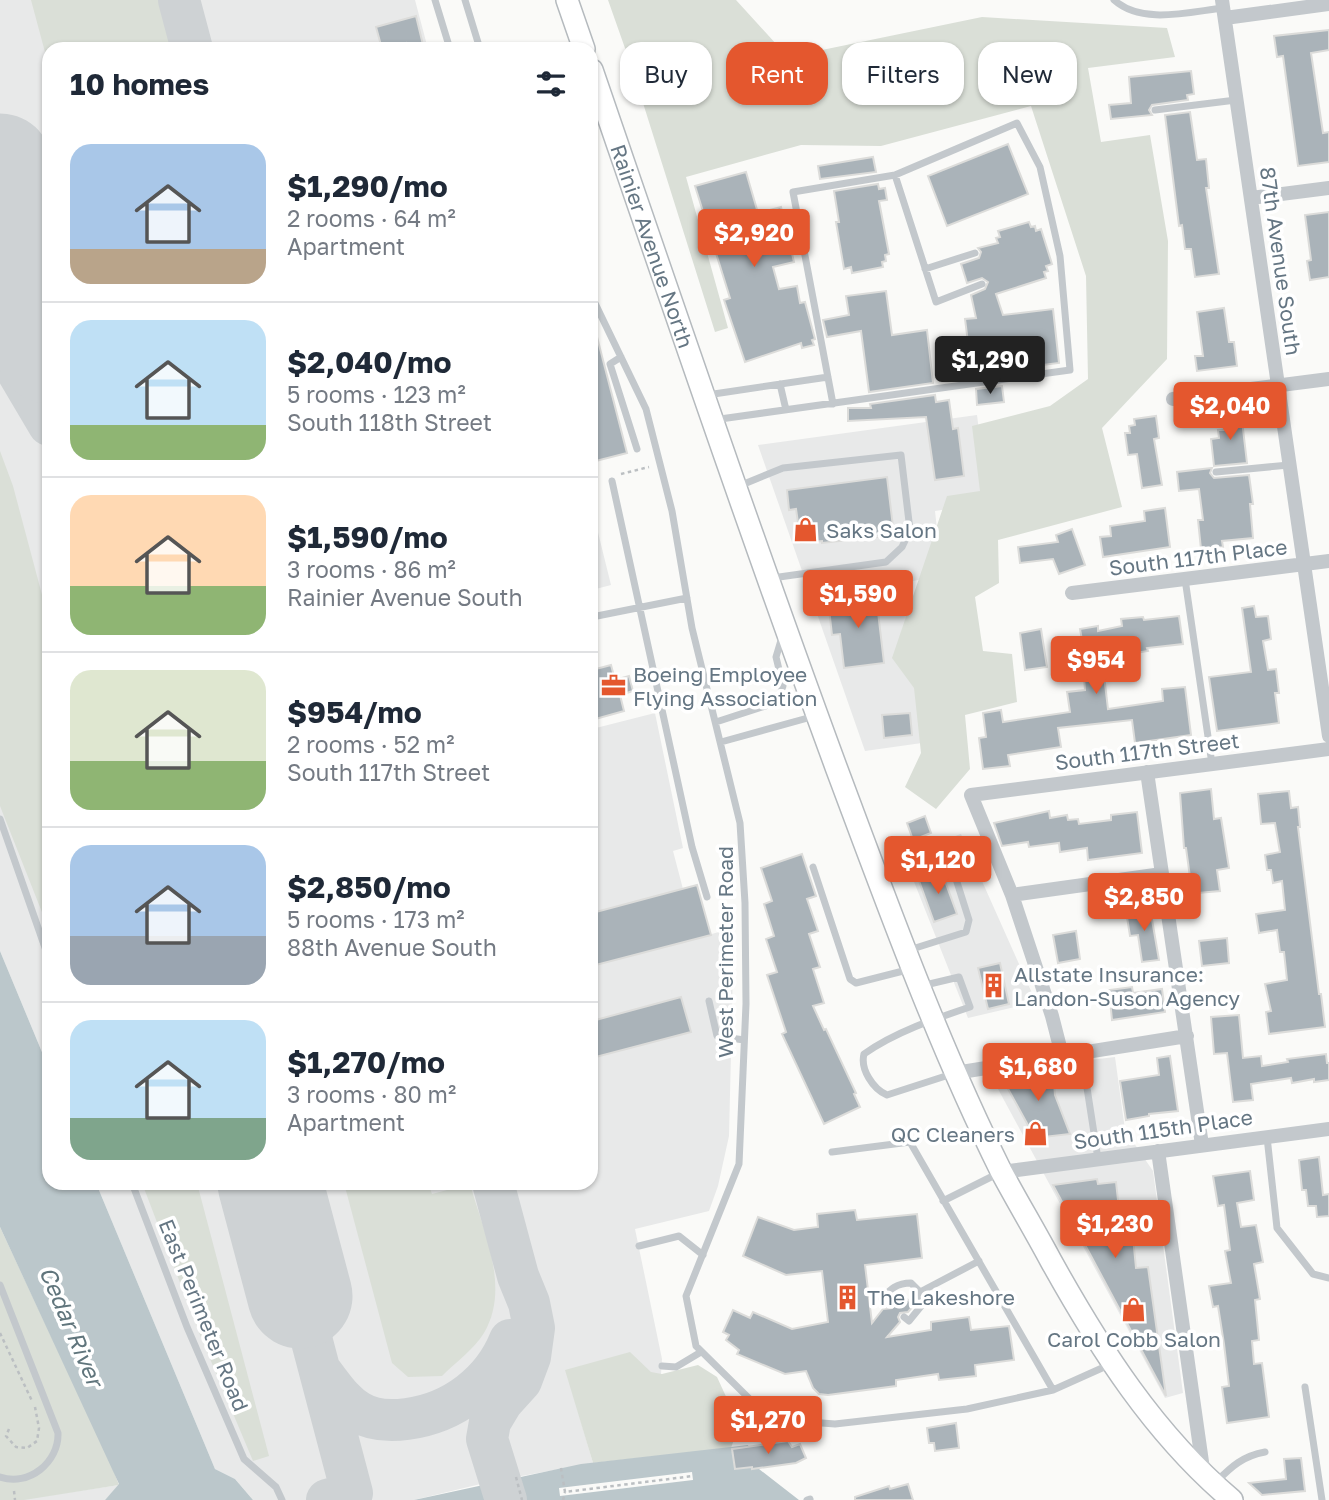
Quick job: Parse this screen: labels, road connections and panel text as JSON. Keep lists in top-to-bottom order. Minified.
{"streets":{"main road":["Rainier Avenue North"],"street":["87th Avenue South","South 117th Place","South 117th Street","South 115th Place"],"lane":["West Perimeter Road","East Perimeter Road"]},"crossings":[["Rainier Avenue North","South 115th Place"],["87th Avenue South","South 117th Place"]],"water":["Cedar River"],"places":{"shop":["Saks Salon","QC Cleaners","Carol Cobb Salon"],"office":["Boeing Employee Flying Association"],"building":["Allstate Insurance: Landon-Suson Agency","The Lakeshore"]},"page":{"chip":["Buy","Rent","Filters","New"],"heading":"10 homes","list":[{"name":"$1,290/mo","note":"2 rooms · 64 m² · Apartment"},{"name":"$2,040/mo","note":"5 rooms · 123 m² · South 118th Street"},{"name":"$1,590/mo","note":"3 rooms · 86 m² · Rainier Avenue South"},{"name":"$954/mo","note":"2 rooms · 52 m² · South 117th Street"},{"name":"$2,850/mo","note":"5 rooms · 173 m² · 88th Avenue South"},{"name":"$1,270/mo","note":"3 rooms · 80 m² · Apartment"}],"price":["$2,920","$1,290","$2,040","$1,590","$954","$1,120","$2,850","$1,680","$1,230","$1,270"]}}
